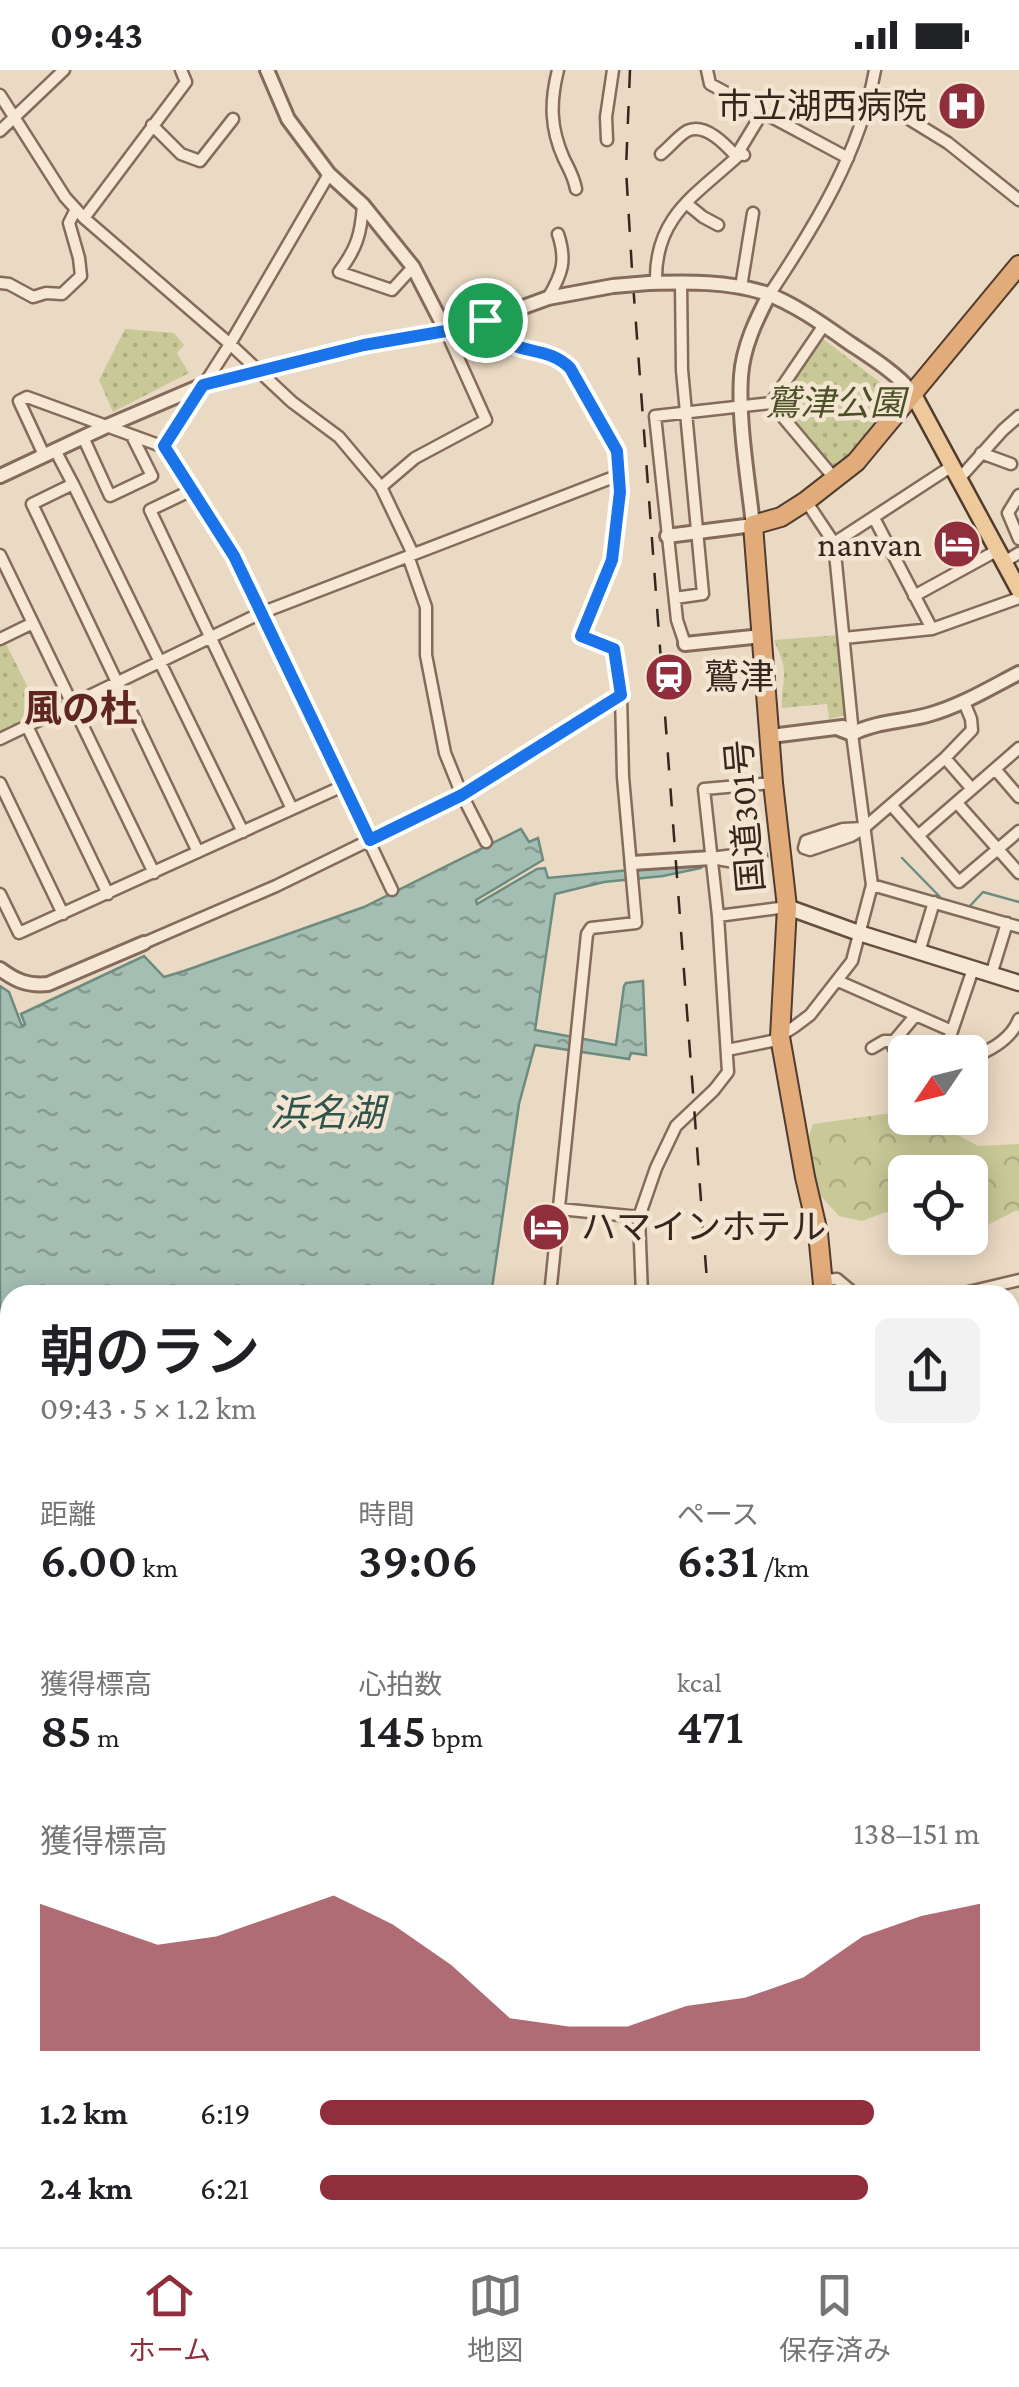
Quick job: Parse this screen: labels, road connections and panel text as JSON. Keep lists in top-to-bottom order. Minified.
{"streets":{"highway":["国道301号"]},"districts":["風の杜"],"water":["浜名湖"],"parks":["鷲津公園"],"places":{"hospital":["市立湖西病院"],"hotel":["nanvan","ハマインホテル"],"station":["鷲津"]},"north":"bottom left","page":{"status":"09:43","heading":["朝のラン","09:43 · 5 × 1.2 km"],"stats":[["距離","6.00 km"],["時間","39:06"],["ペース","6:31 /km"],["獲得標高","85 m"],["心拍数","145 bpm"],["kcal","471"]],"chart":["獲得標高","138–151 m"],"list":[{"name":"1.2 km","note":"6:19"},{"name":"2.4 km","note":"6:21"}],"tabs":["ホーム","地図","保存済み"]}}
